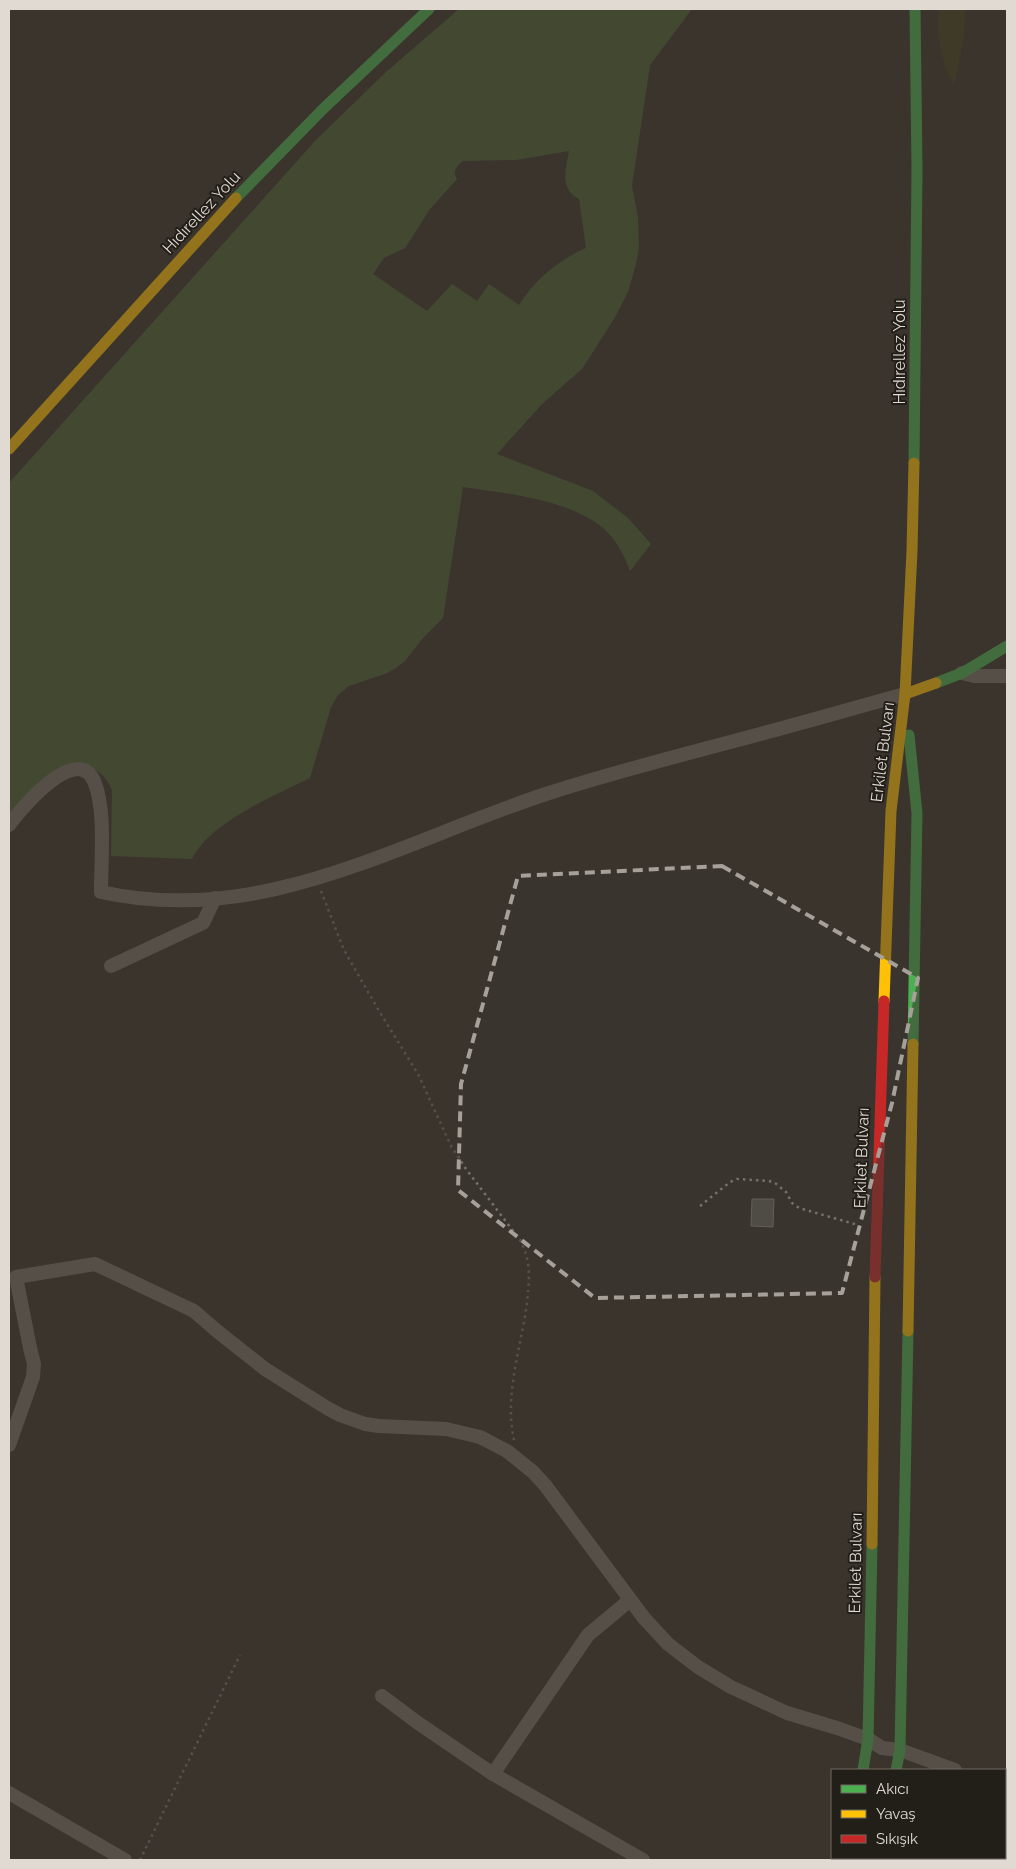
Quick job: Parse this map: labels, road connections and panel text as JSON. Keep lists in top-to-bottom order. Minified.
{"streets":{"main road":["Hıdırellez Yolu","Erkilet Bulvarı"]},"crossings":[["Hıdırellez Yolu","Erkilet Bulvarı"]],"legend":["Akıcı","Yavaş","Sıkışık"]}
